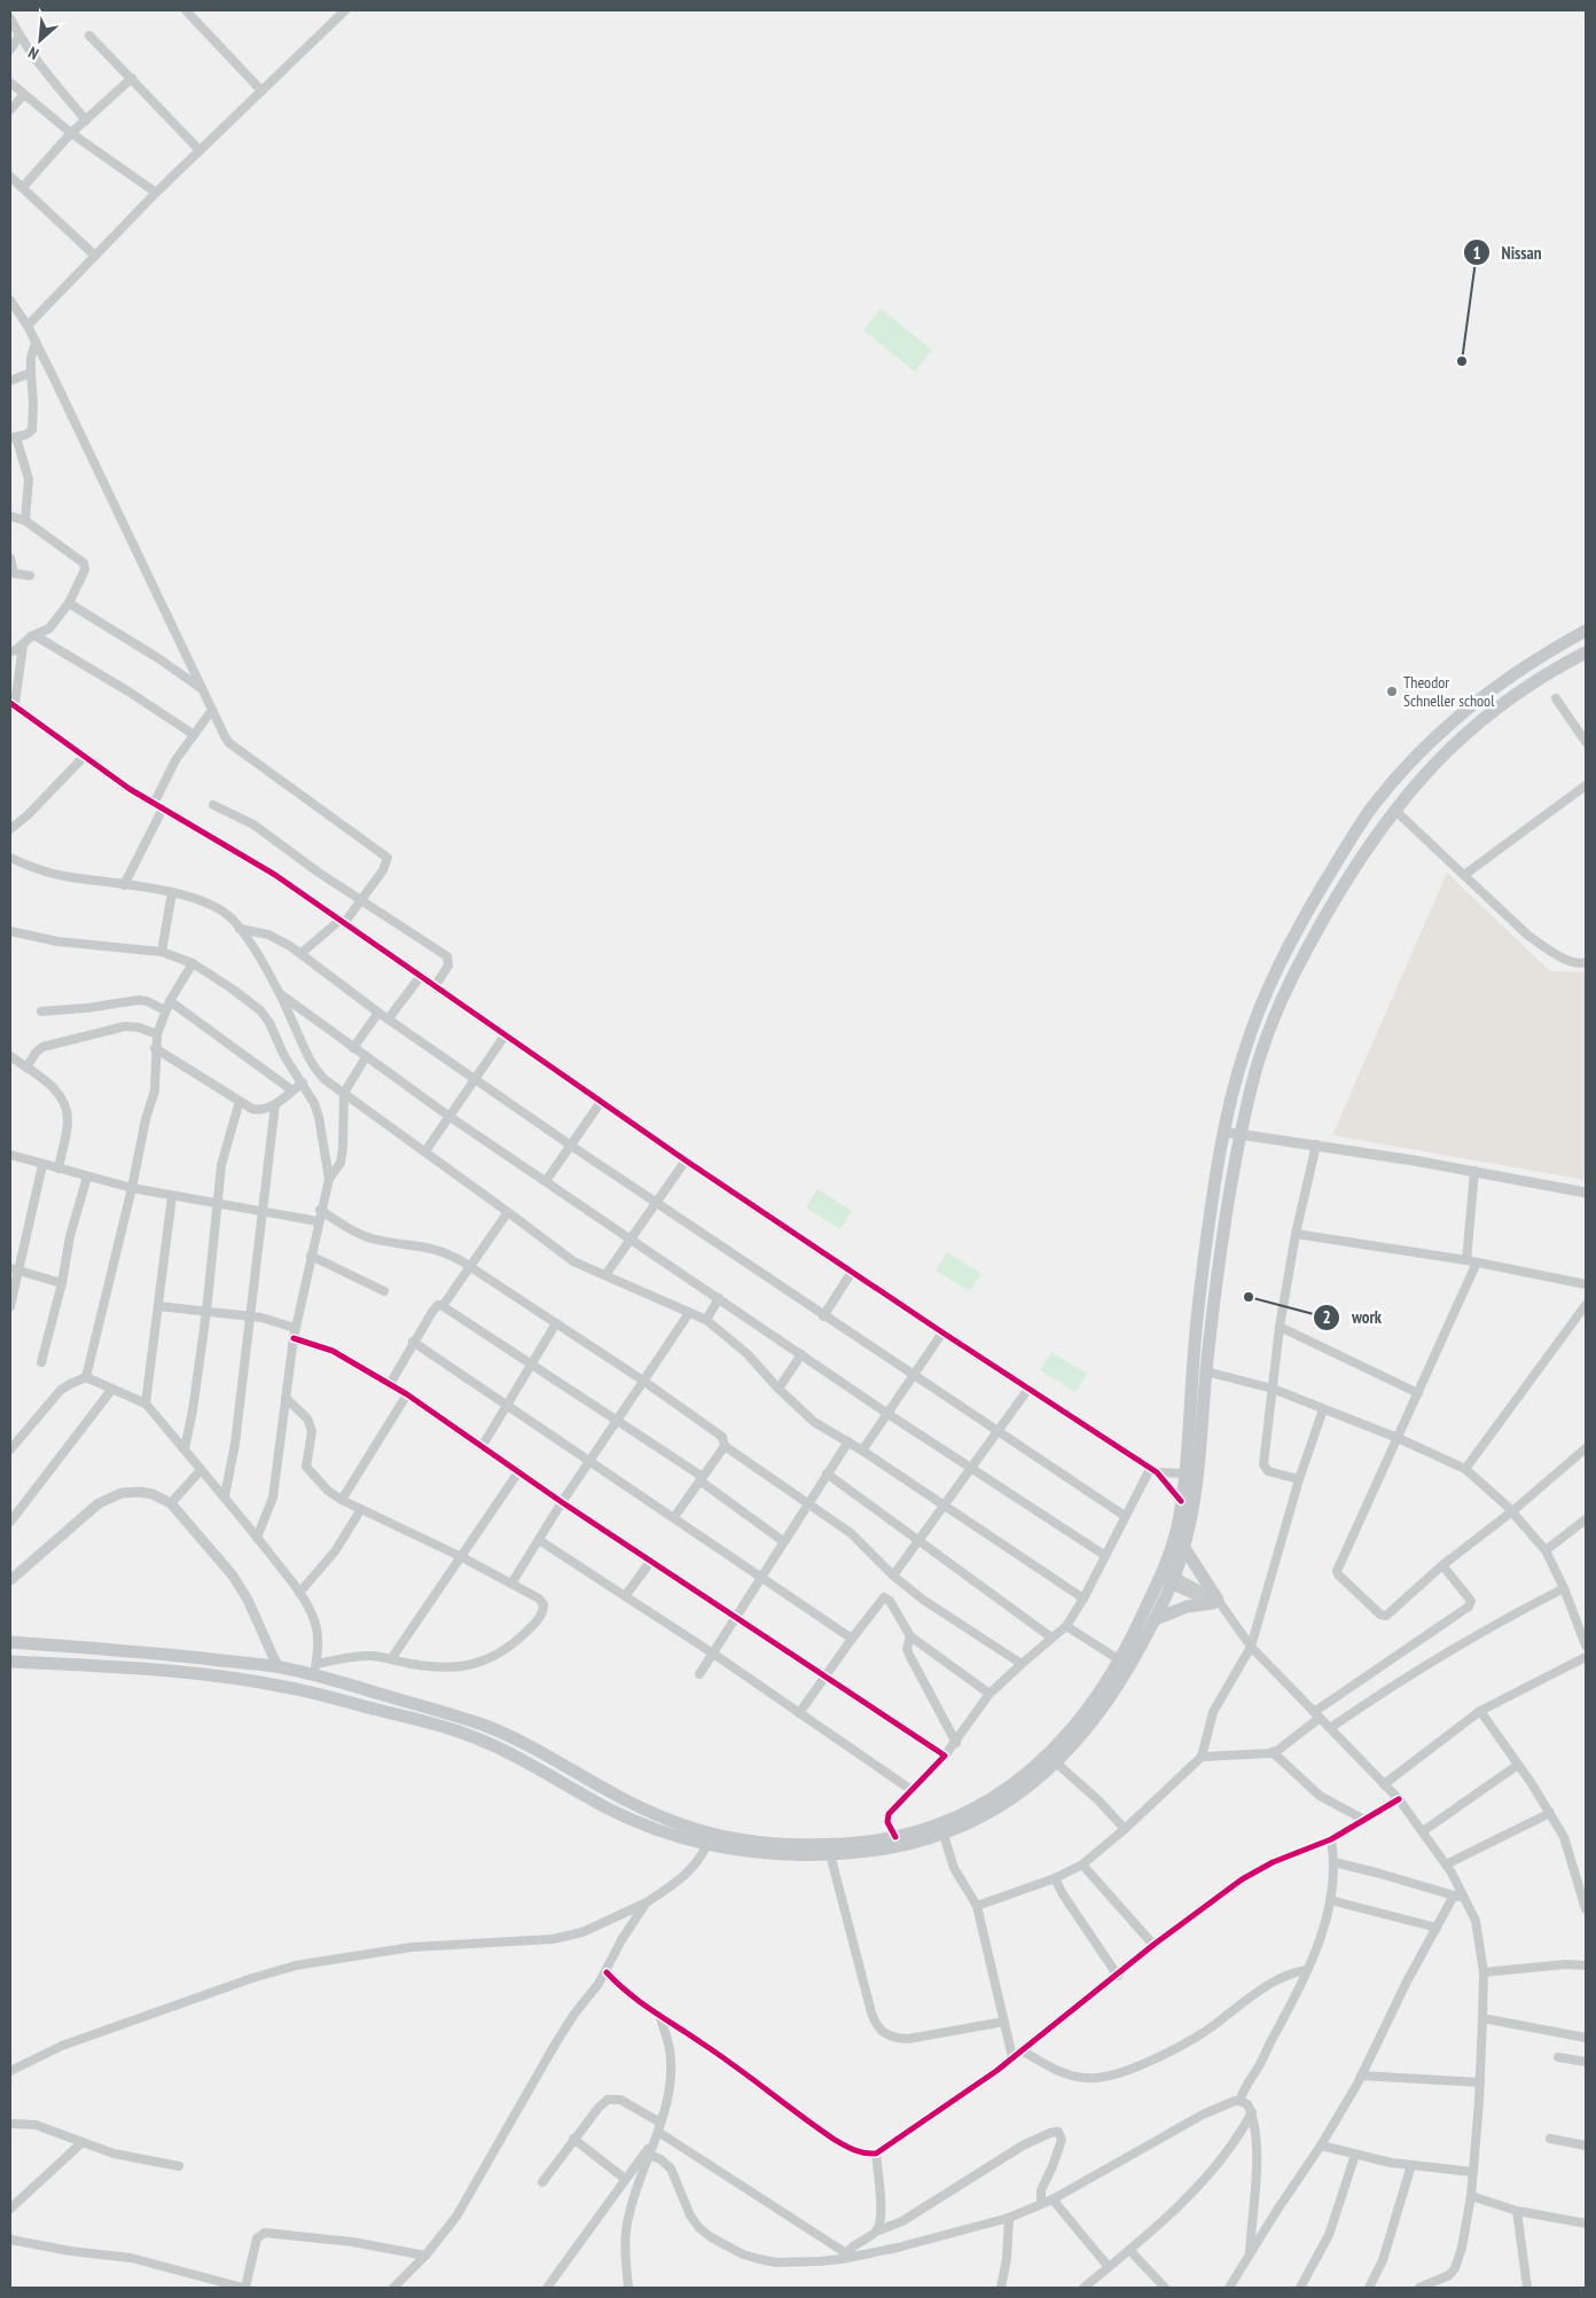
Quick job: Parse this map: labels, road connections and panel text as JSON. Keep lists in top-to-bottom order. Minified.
{"places":["Nissan","Theodor Schneller school","work"],"north":"bottom left"}
